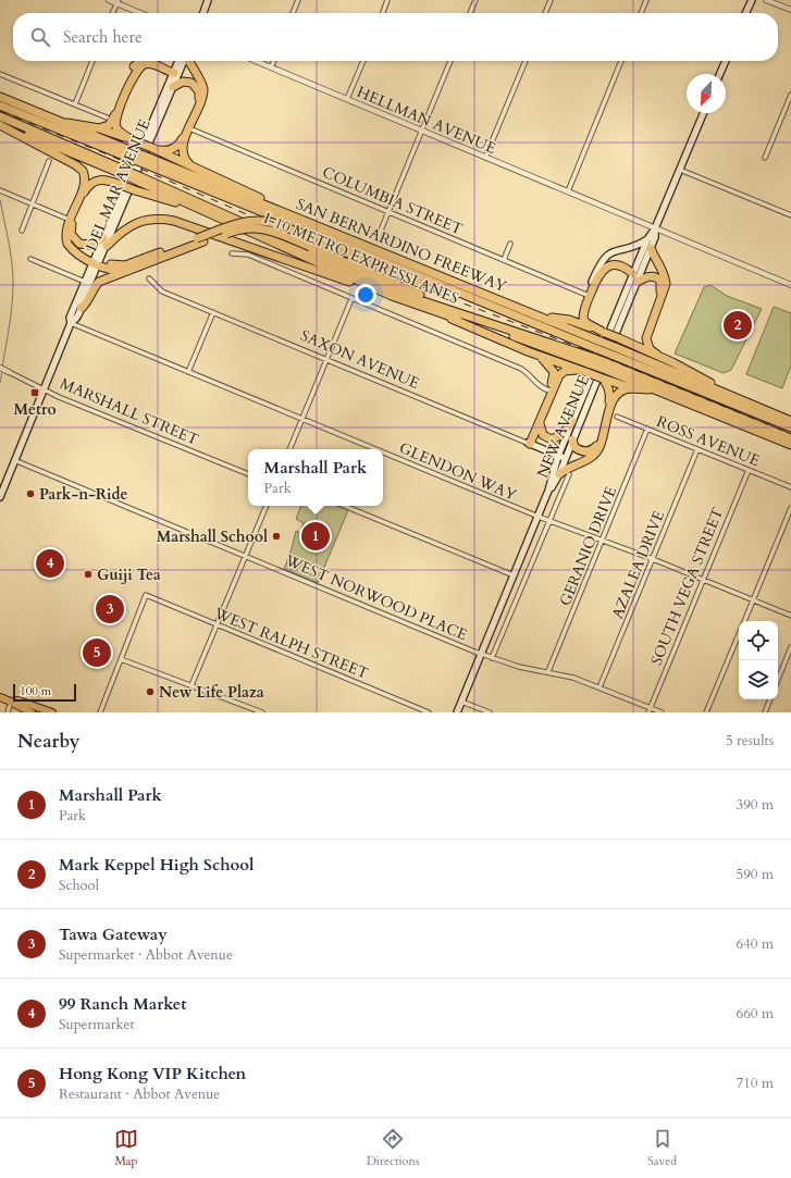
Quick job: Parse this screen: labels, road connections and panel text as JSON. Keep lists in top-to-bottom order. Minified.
{"streets":{"highway":["SAN BERNARDINO FREEWAY","I-10 METRO EXPRESSLANES"],"main road":["DEL MAR AVENUE","SAXON AVENUE","NEW AVENUE"],"street":["HELLMAN AVENUE","COLUMBIA STREET","MARSHALL STREET","ROSS AVENUE","GLENDON WAY","GERANIO DRIVE","AZALEA DRIVE","SOUTH VEGA STREET","WEST NORWOOD PLACE","WEST RALPH STREET"]},"crossings":[["HELLMAN AVENUE","NEW AVENUE"],["DEL MAR AVENUE","MARSHALL STREET"],["DEL MAR AVENUE","GLENDON WAY"],["DEL MAR AVENUE","WEST NORWOOD PLACE"],["SAN BERNARDINO FREEWAY","I-10 METRO EXPRESSLANES"],["SAXON AVENUE","NEW AVENUE"],["ROSS AVENUE","GERANIO DRIVE"],["ROSS AVENUE","AZALEA DRIVE"],["ROSS AVENUE","SOUTH VEGA STREET"],["GLENDON WAY","GERANIO DRIVE"],["GLENDON WAY","AZALEA DRIVE"],["GLENDON WAY","SOUTH VEGA STREET"],["GERANIO DRIVE","WEST NORWOOD PLACE"],["AZALEA DRIVE","WEST NORWOOD PLACE"],["SOUTH VEGA STREET","WEST NORWOOD PLACE"]],"places":{"transit":["Metro"],"other":["Park-n-Ride","Marshall School","Guiji Tea","New Life Plaza"]},"scale_bar":"100 m","north":"bottom left","page":{"search":"Search here","pins":["2","1","4","3","5"],"popup":["Marshall Park","Park"],"scale":"100 m","heading":["Nearby","5 results"],"list":[{"mark":"1","name":"Marshall Park","note":"Park","value":"390 m"},{"mark":"2","name":"Mark Keppel High School","note":"School","value":"590 m"},{"mark":"3","name":"Tawa Gateway","note":"Supermarket · Abbot Avenue","value":"640 m"},{"mark":"4","name":"99 Ranch Market","note":"Supermarket","value":"660 m"},{"mark":"5","name":"Hong Kong VIP Kitchen","note":"Restaurant · Abbot Avenue","value":"710 m"}],"nav":["Map","Directions","Saved"]}}
